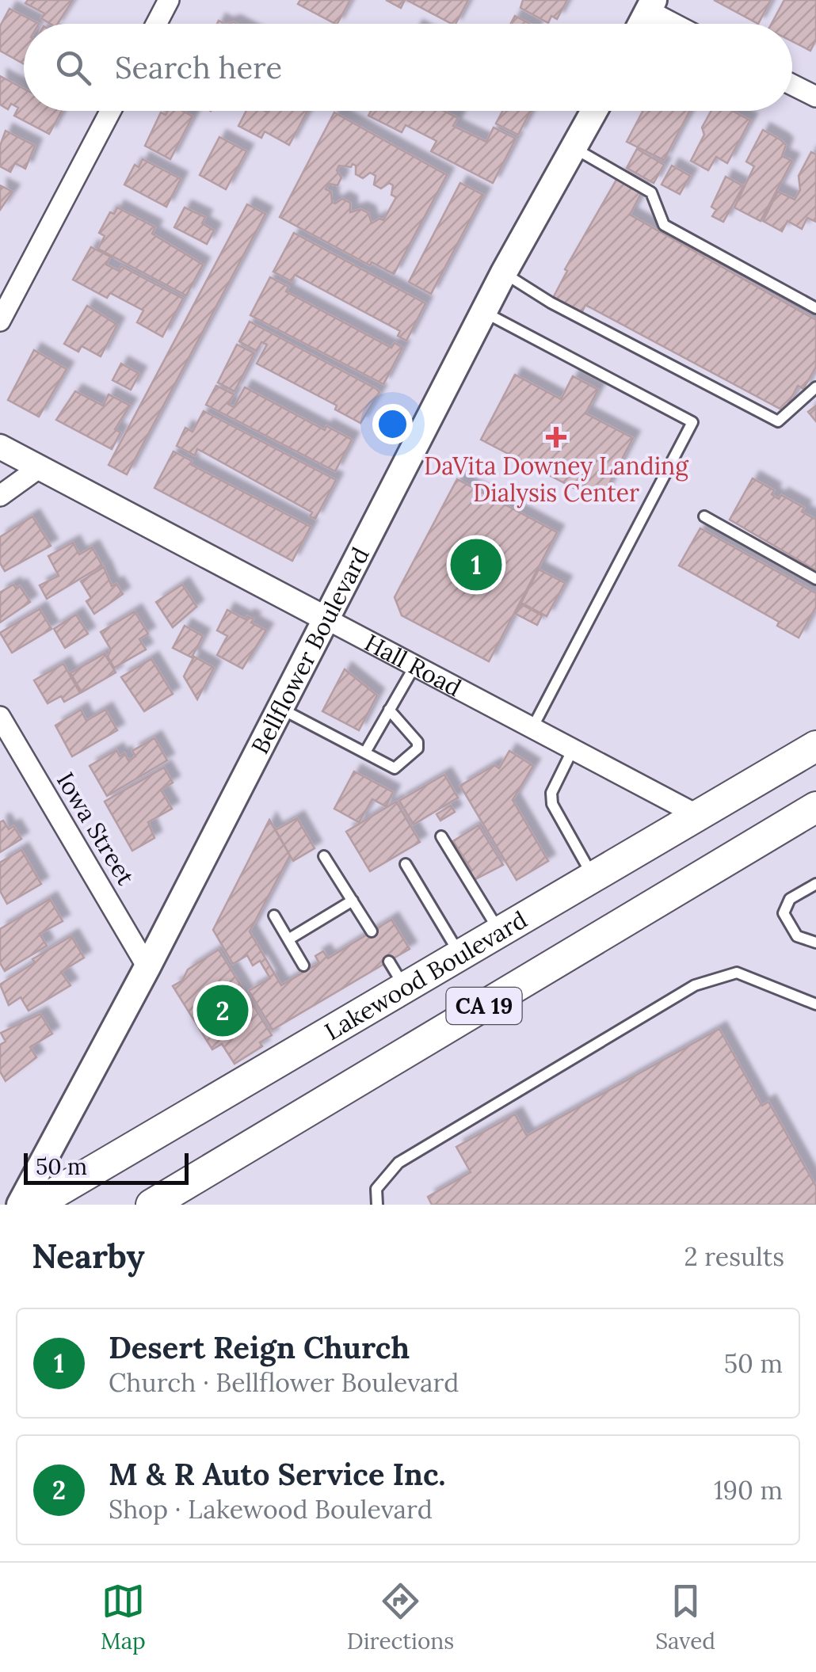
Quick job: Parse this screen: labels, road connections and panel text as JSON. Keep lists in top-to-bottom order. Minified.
{"streets":{"main road":["Bellflower Boulevard","Lakewood Boulevard","CA 19"],"street":["Hall Road","Iowa Street"]},"crossings":[["Bellflower Boulevard","Hall Road"],["Bellflower Boulevard","Iowa Street"],["Hall Road","Lakewood Boulevard"]],"places":{"health":["DaVita Downey Landing Dialysis Center"]},"scale_bar":"50 m","page":{"search":"Search here","pins":["1","2"],"scale":"50 m","heading":["Nearby","2 results"],"list":[{"mark":"1","name":"Desert Reign Church","note":"Church · Bellflower Boulevard","value":"50 m"},{"mark":"2","name":"M & R Auto Service Inc.","note":"Shop · Lakewood Boulevard","value":"190 m"}],"nav":["Map","Directions","Saved"]}}
